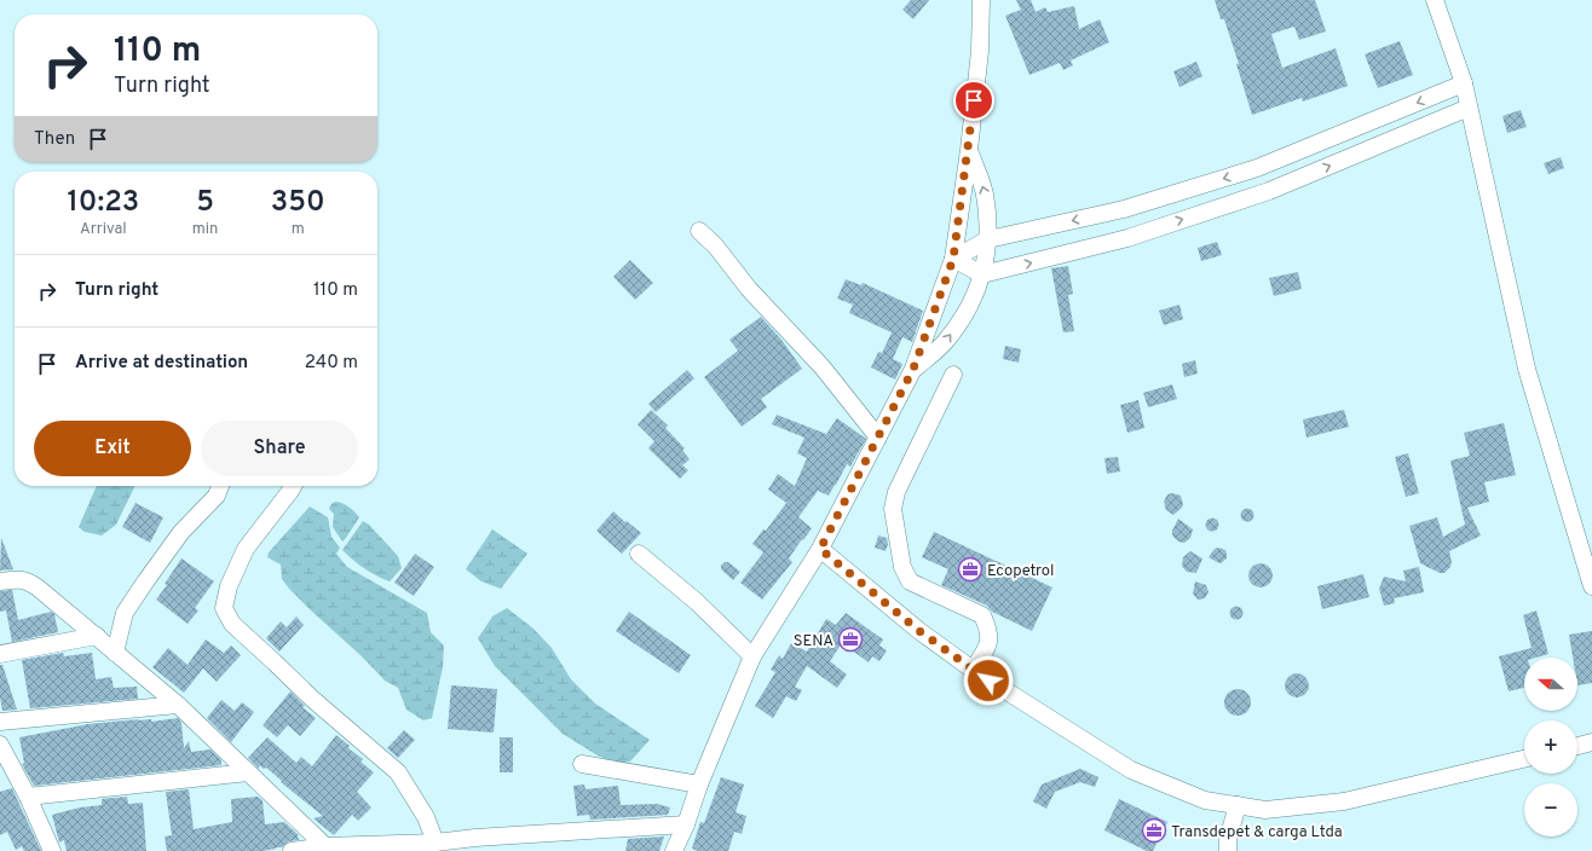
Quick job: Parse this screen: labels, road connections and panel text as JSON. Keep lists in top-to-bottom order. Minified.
{"places":{"office":["Ecopetrol","SENA","Transdepet & carga Ltda"]},"north":"left","page":{"turn":["110 m","Turn right"],"then":"Then","eta":["10:23","Arrival","5","min","350","m"],"list":[{"name":"Turn right","value":"110 m"},{"name":"Arrive at destination","value":"240 m"}],"buttons":["Exit","Share"],"map_buttons":["+","−"]}}
